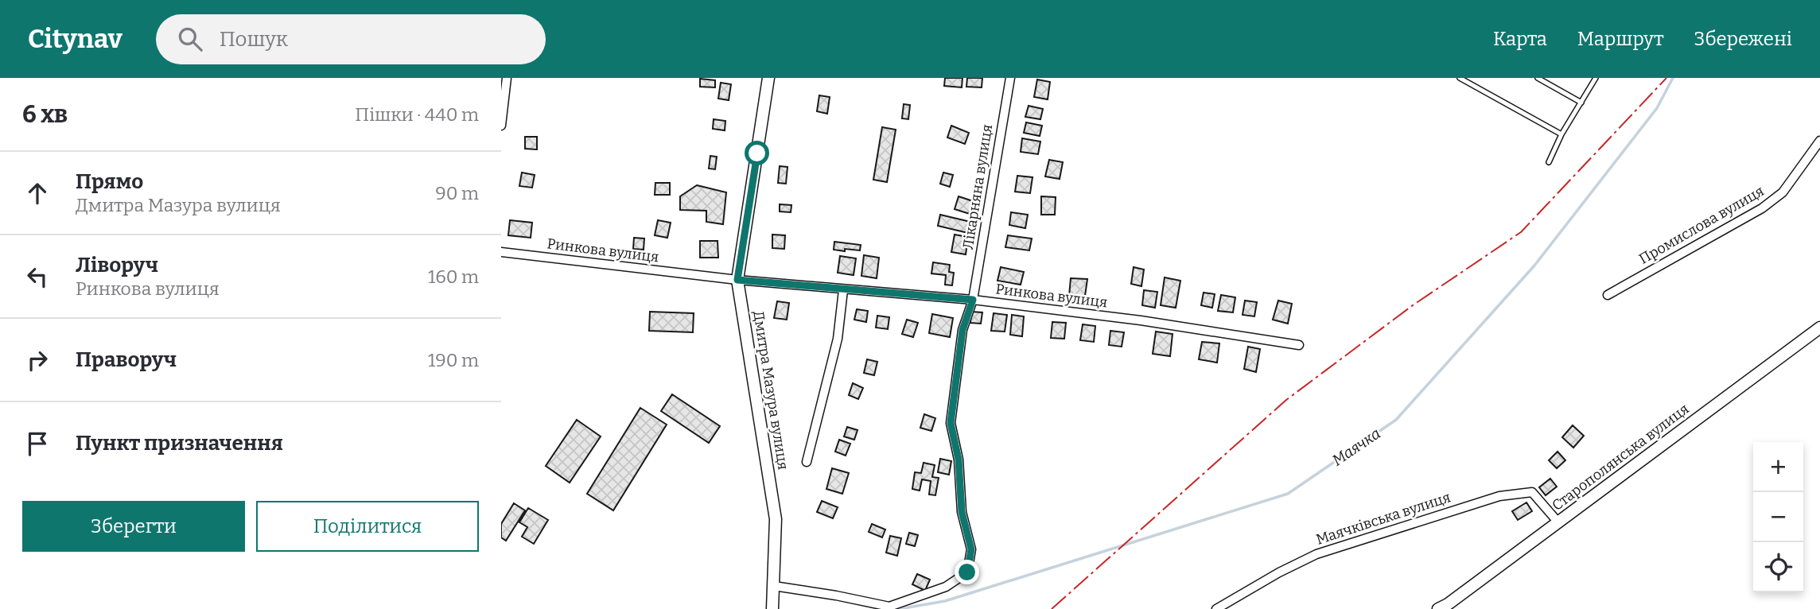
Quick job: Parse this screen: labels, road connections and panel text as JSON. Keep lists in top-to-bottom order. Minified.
{"streets":{"street":["Лікарняна вулиця","Промислова вулиця","Ринкова вулиця","Дмитра Мазура вулиця","Старополянська вулиця","Маячківська вулиця"]},"crossings":[["Лікарняна вулиця","Ринкова вулиця"],["Лікарняна вулиця","Дмитра Мазура вулиця"],["Ринкова вулиця","Дмитра Мазура вулиця"],["Старополянська вулиця","Маячківська вулиця"]],"water":["Маячка"],"page":{"header":"Citynav","search":"Пошук","nav":["Карта","Маршрут","Збережені"],"heading":["6 хв","Пішки · 440 m"],"list":[["Прямо","Дмитра Мазура вулиця","90 m"],["Ліворуч","Ринкова вулиця","160 m"],["Праворуч","190 m"],"Пункт призначення"],"map_buttons":["+","−"],"buttons":["Зберегти","Поділитися"]}}
